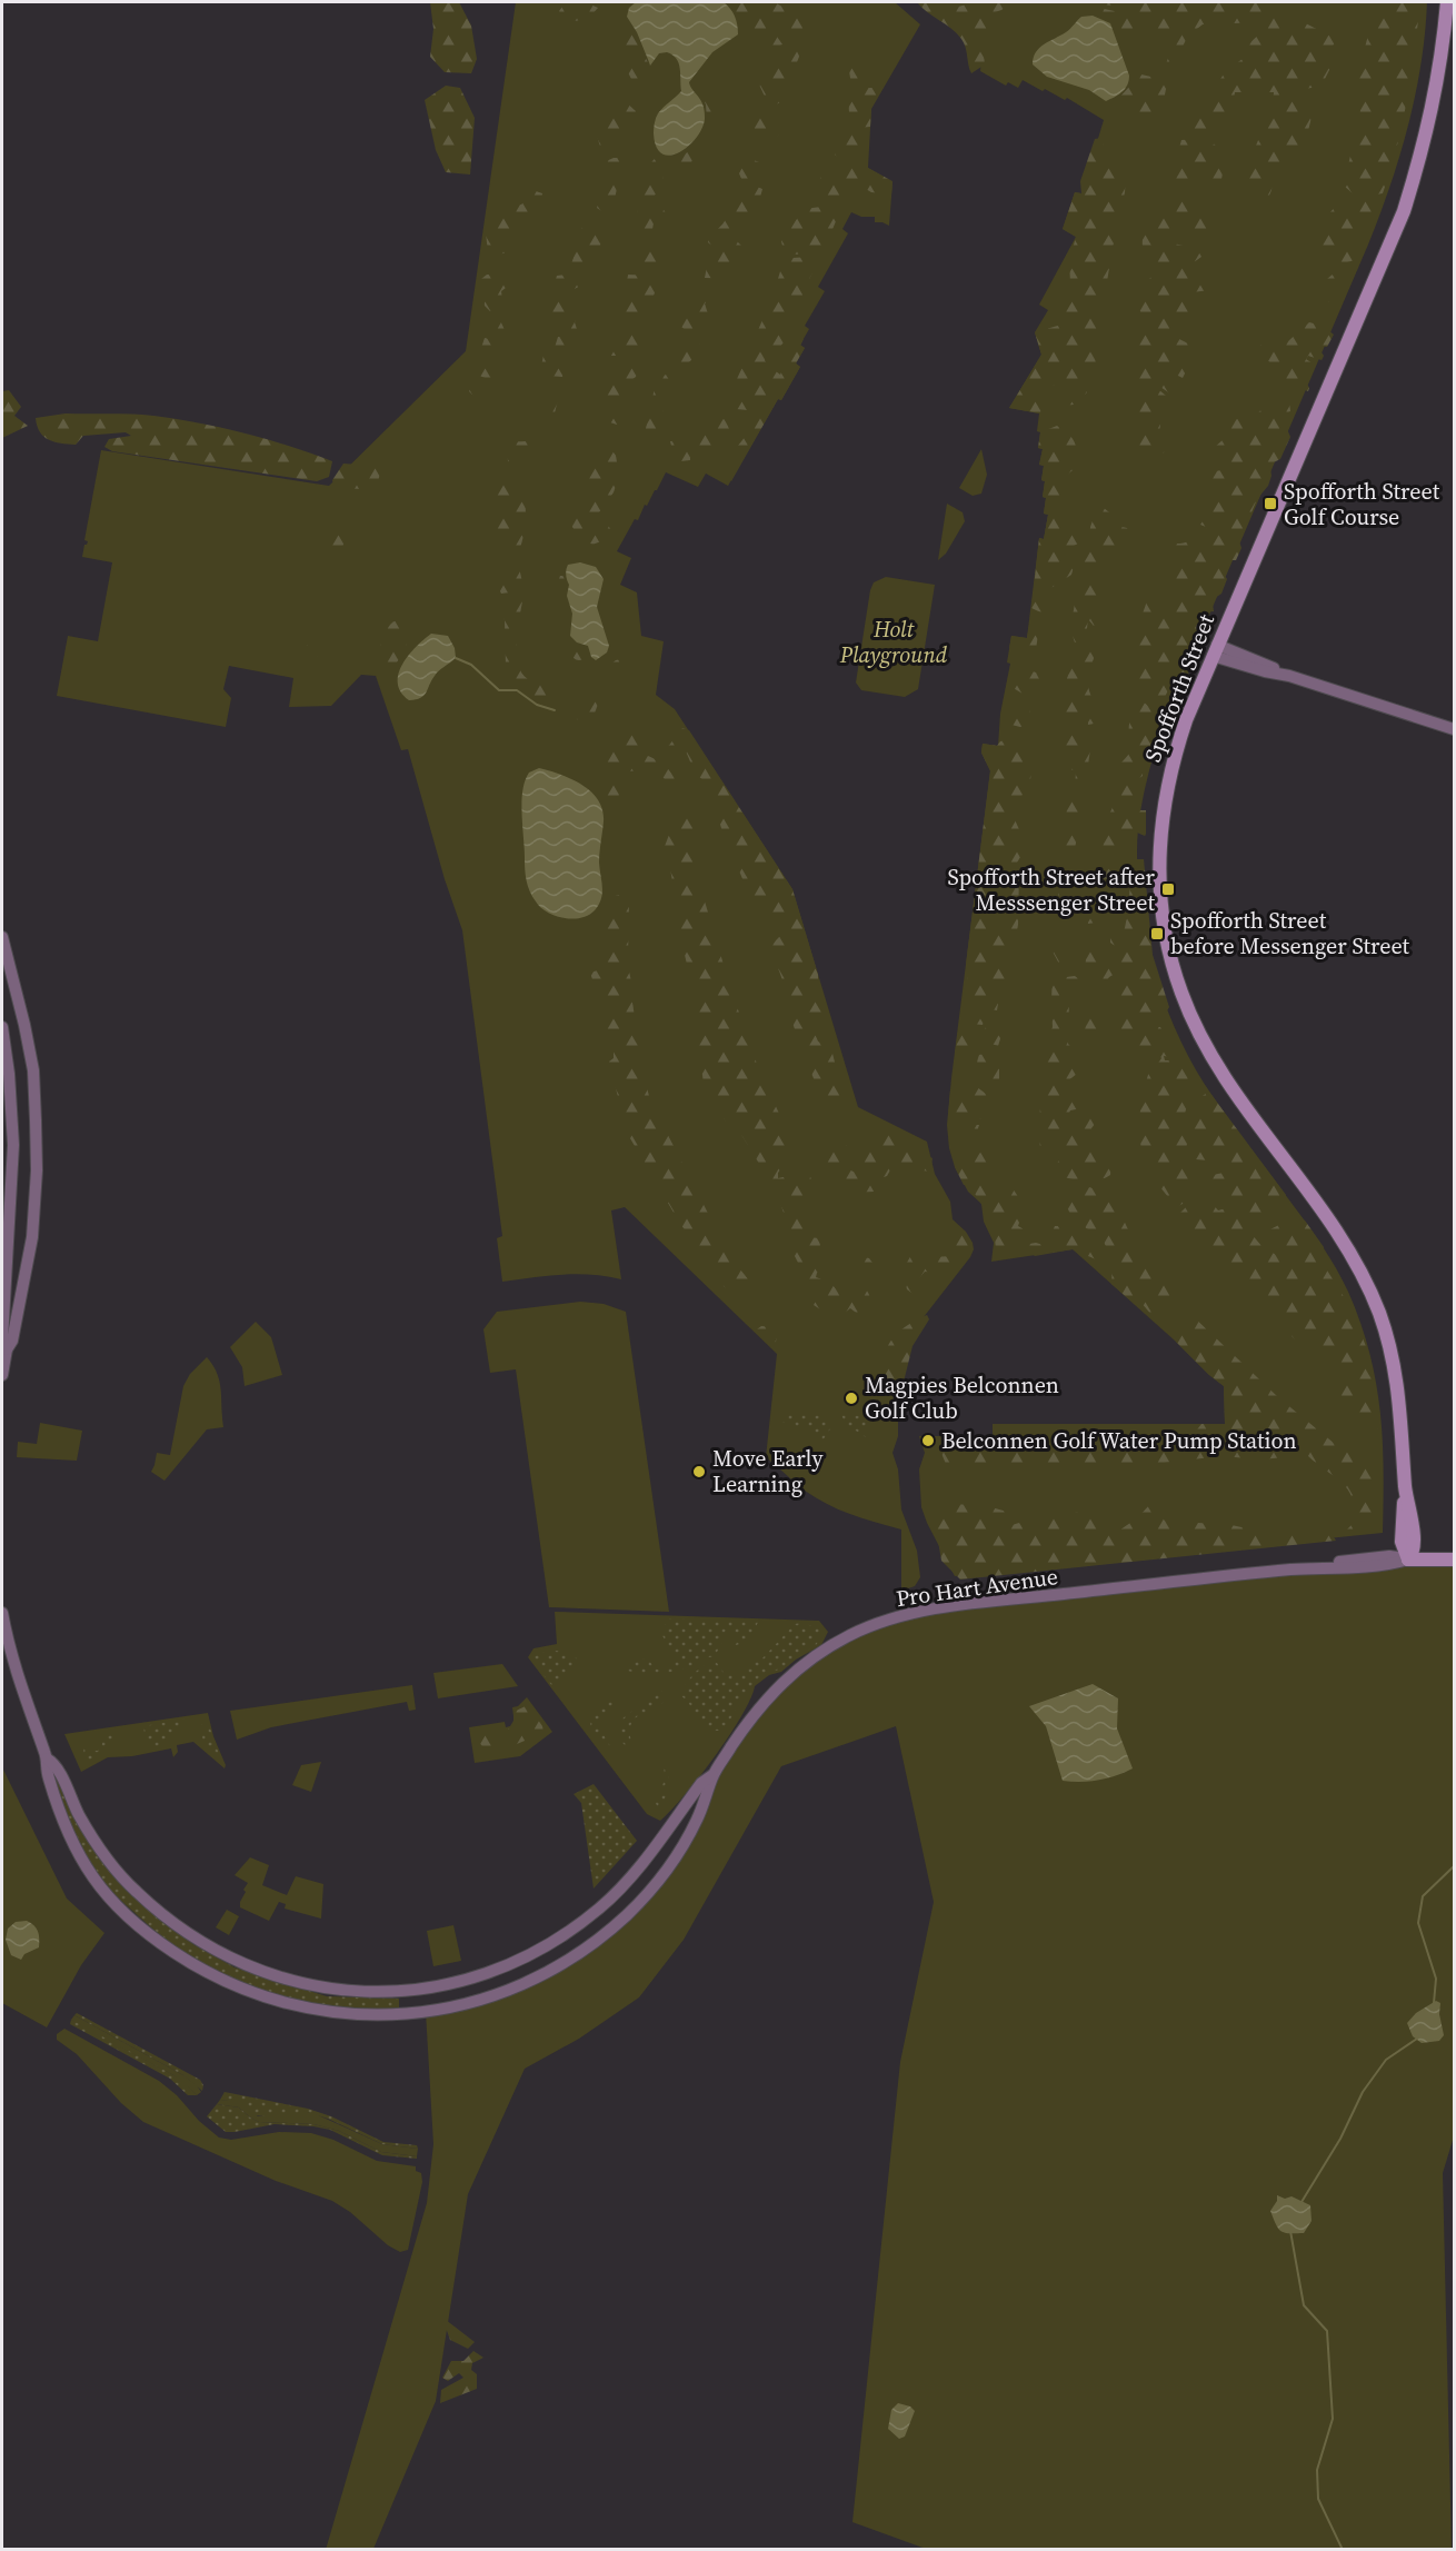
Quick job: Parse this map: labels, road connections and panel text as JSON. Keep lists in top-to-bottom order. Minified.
{"streets":{"main road":["Spofforth Street"],"street":["Pro Hart Avenue"]},"crossings":[["Spofforth Street","Pro Hart Avenue"]],"parks":["Holt Playground"],"places":{"transit":["Spofforth Street Golf Course","Spofforth Street after Messsenger Street","Spofforth Street before Messenger Street"],"other":["Magpies Belconnen Golf Club","Belconnen Golf Water Pump Station","Move Early Learning"]}}
